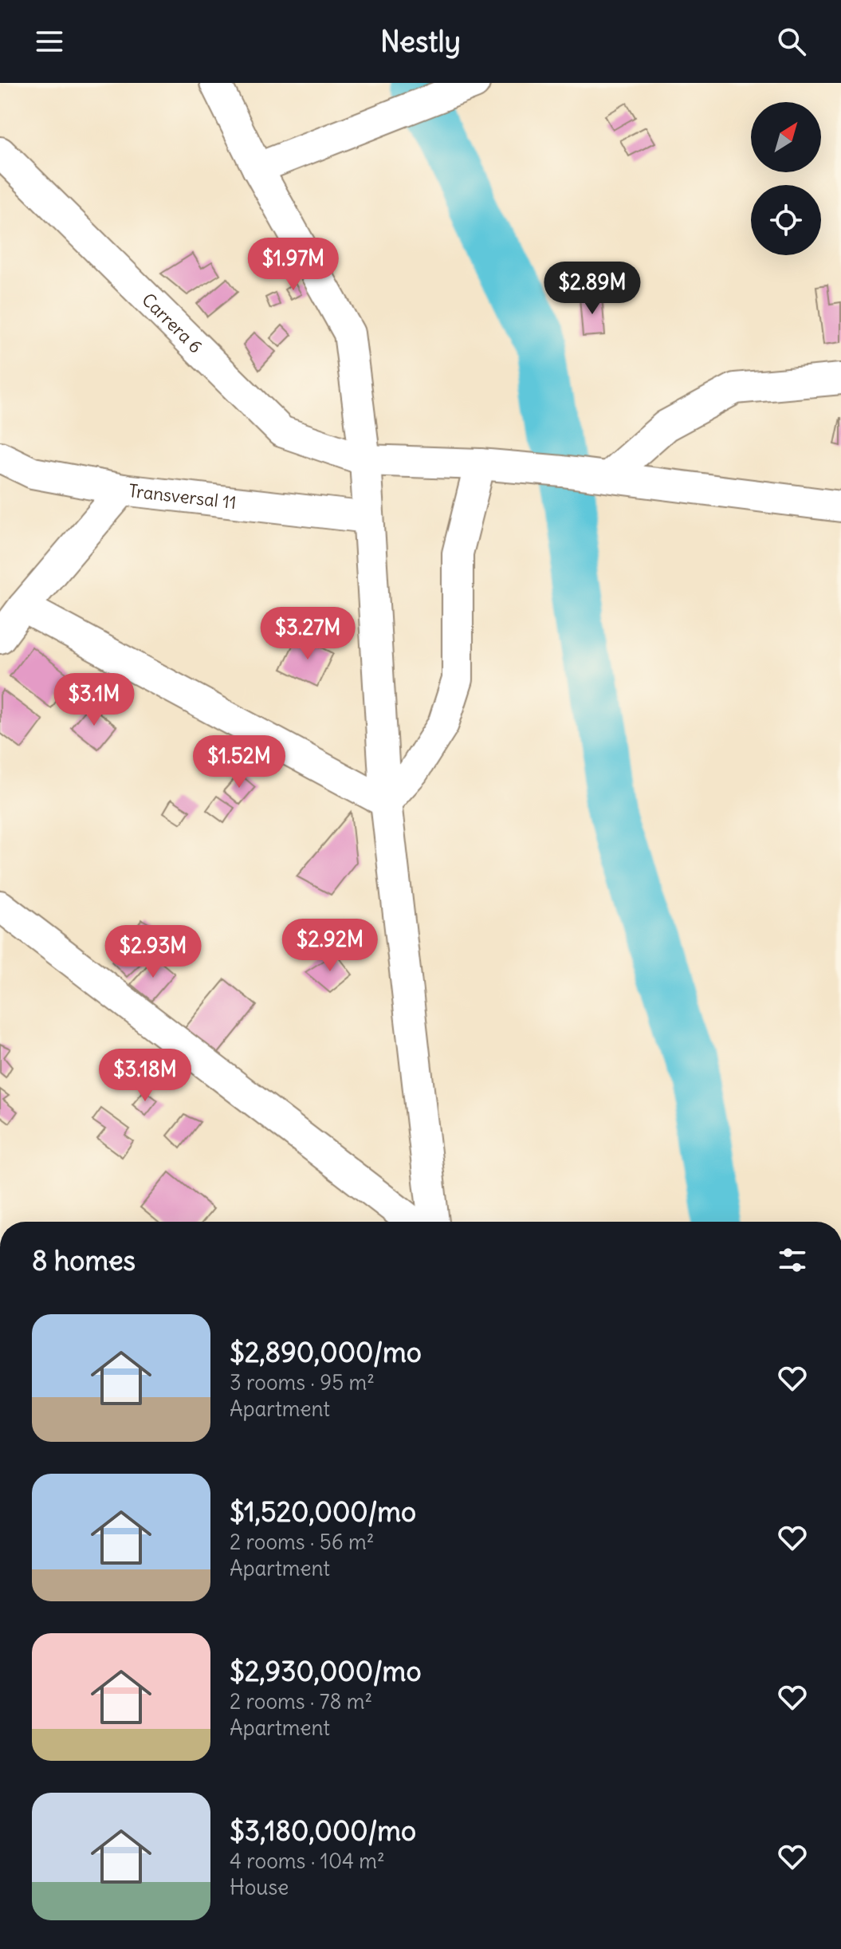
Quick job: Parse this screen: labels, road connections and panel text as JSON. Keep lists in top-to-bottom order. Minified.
{"streets":{"street":["Carrera 6","Transversal 11"]},"north":"top right","page":{"header":"Nestly","price":["$1.97M","$2.89M","$3.27M","$3.1M","$1.52M","$2.92M","$2.93M","$3.18M"],"heading":"8 homes","list":[{"name":"$2,890,000/mo","note":"3 rooms · 95 m² · Apartment"},{"name":"$1,520,000/mo","note":"2 rooms · 56 m² · Apartment"},{"name":"$2,930,000/mo","note":"2 rooms · 78 m² · Apartment"},{"name":"$3,180,000/mo","note":"4 rooms · 104 m² · House"}]}}
